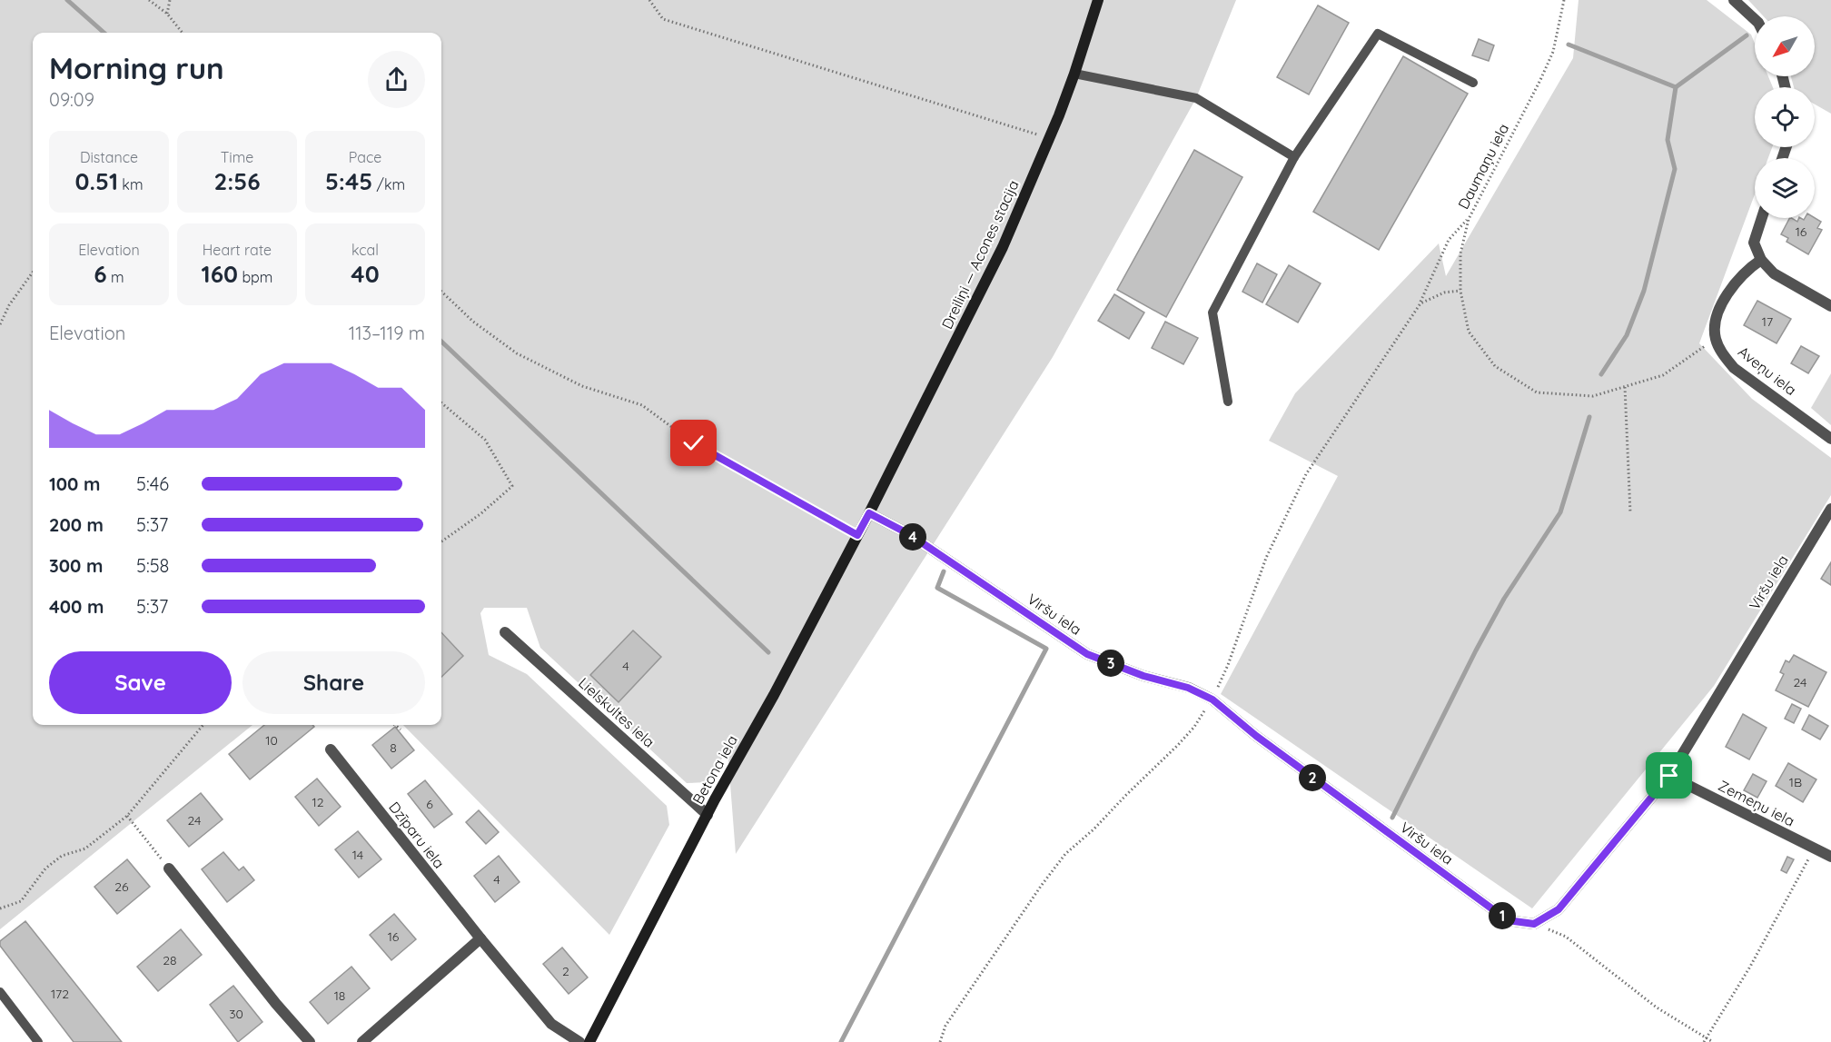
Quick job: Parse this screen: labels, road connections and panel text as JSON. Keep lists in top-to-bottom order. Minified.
{"streets":{"main road":["Dreiliņi — Acones stacija","Betona iela"],"street":["Aveņu iela","Viršu iela","Lielskultes iela","Zemeņu iela","Dzīparu iela"],"path":["Daumaņu iela"]},"crossings":[["Daumaņu iela","Aveņu iela"],["Dreiliņi — Acones stacija","Viršu iela"],["Dreiliņi — Acones stacija","Betona iela"],["Viršu iela","Betona iela"],["Viršu iela","Zemeņu iela"],["Lielskultes iela","Betona iela"]],"house_numbers":["16","17","4","24","10","8","1B","12","6","24","14","4","26","16","28","2","172","18","30"],"north":"bottom left","page":{"heading":["Morning run","09:09"],"stats":[["Distance","0.51 km"],["Time","2:56"],["Pace","5:45 /km"],["Elevation","6 m"],["Heart rate","160 bpm"],["kcal","40"]],"chart":["Elevation","113–119 m"],"list":[{"name":"100 m","note":"5:46"},{"name":"200 m","note":"5:37"},{"name":"300 m","note":"5:58"},{"name":"400 m","note":"5:37"}],"pins":["4","3","2","1"],"buttons":["Save","Share"]}}
